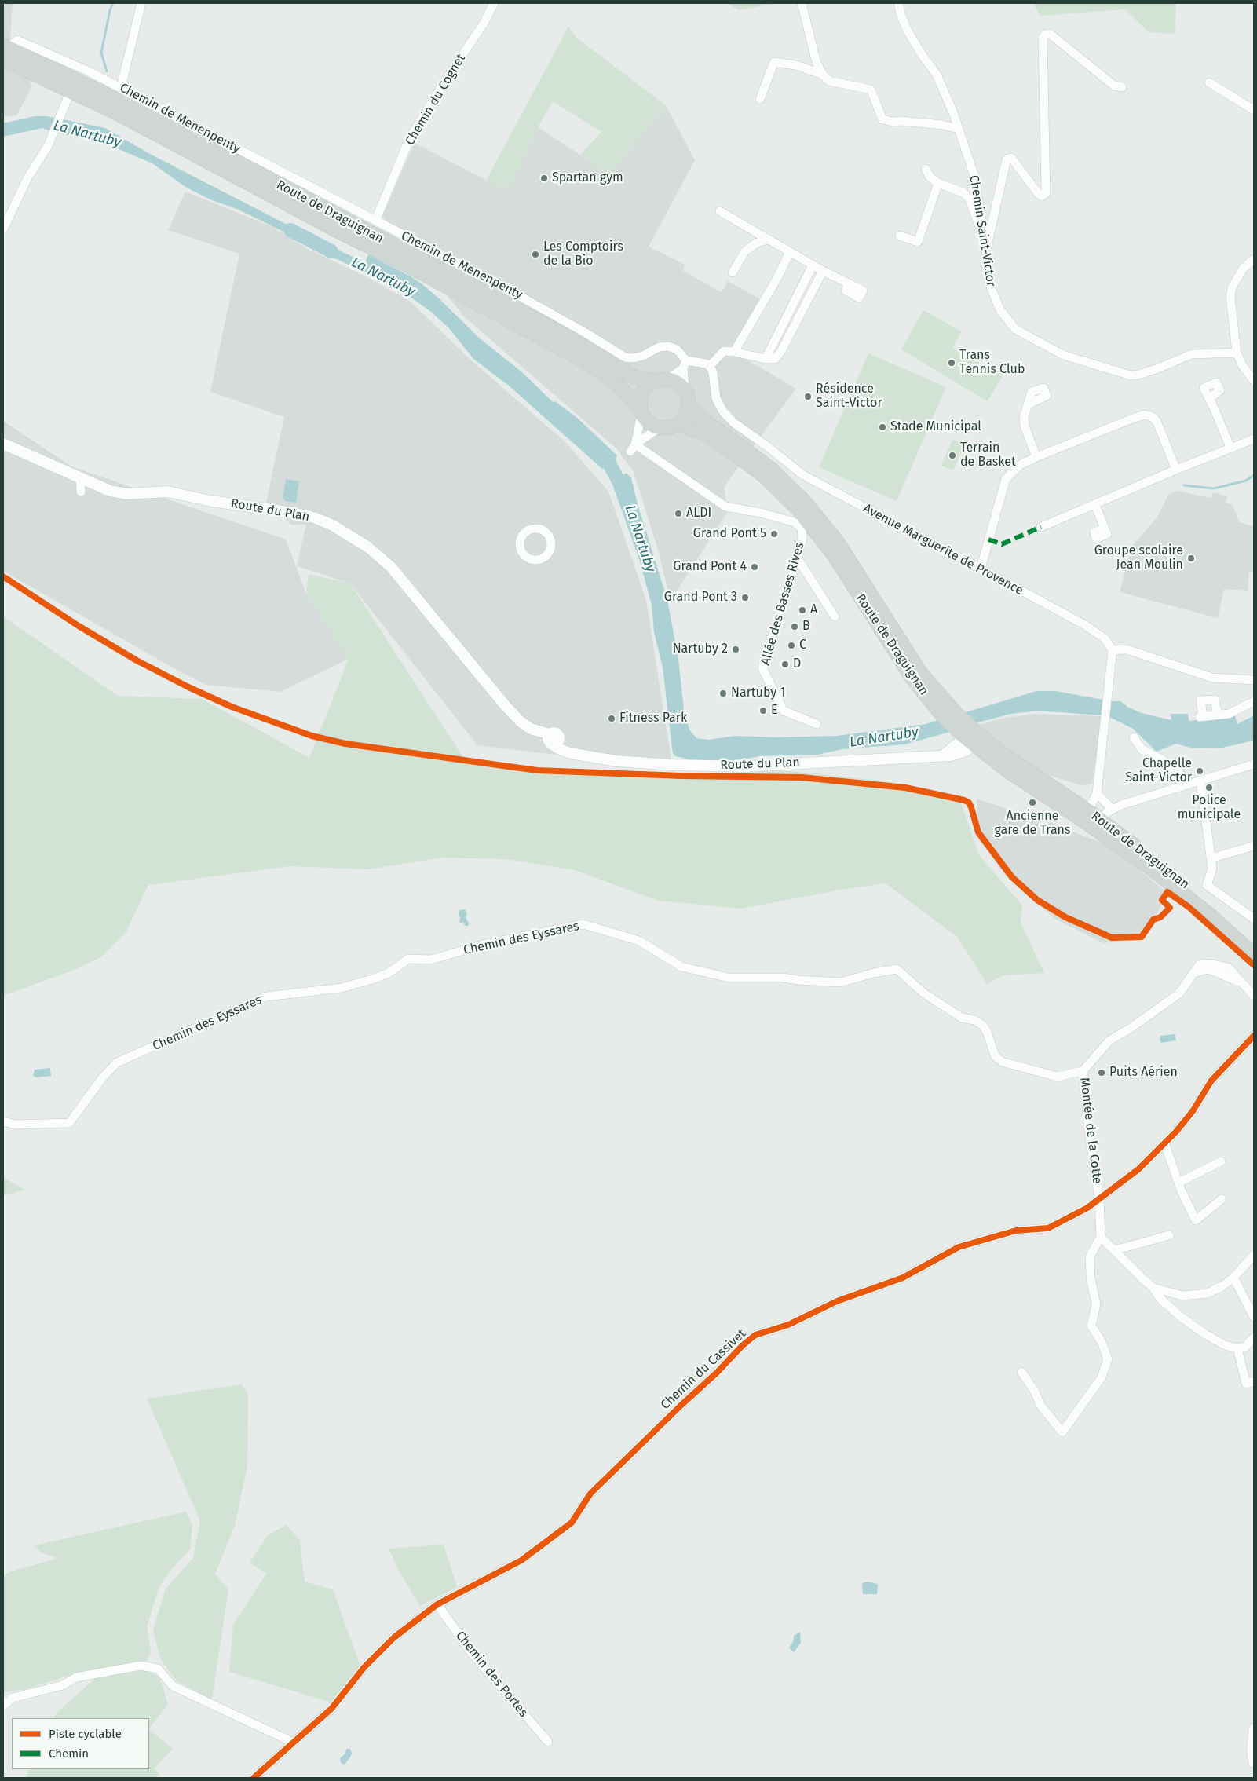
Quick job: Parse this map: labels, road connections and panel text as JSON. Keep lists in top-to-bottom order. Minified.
{"streets":{"main road":["Route de Draguignan"],"street":["Chemin du Cognet","Chemin de Menenpenty","Chemin Saint-Victor","Route du Plan","Avenue Marguerite de Provence","Allée des Basses Rives","Chemin des Eyssares","Montée de la Cotte","Chemin du Cassivet","Chemin des Portes"]},"crossings":[["Chemin du Cognet","Chemin de Menenpenty"],["Chemin de Menenpenty","Route de Draguignan"],["Route de Draguignan","Route du Plan"],["Chemin des Eyssares","Montée de la Cotte"],["Montée de la Cotte","Chemin du Cassivet"],["Chemin du Cassivet","Chemin des Portes"]],"water":["La Nartuby"],"places":["Spartan gym","Les Comptoirs de la Bio","Trans Tennis Club","Résidence Saint-Victor","Stade Municipal","Terrain de Basket","ALDI","Grand Pont 5","Groupe scolaire Jean Moulin","Grand Pont 4","Grand Pont 3","A","B","C","Nartuby 2","D","Nartuby 1","E","Fitness Park","Chapelle Saint-Victor","Police municipale","Ancienne gare de Trans","Puits Aérien"],"legend":["Piste cyclable","Chemin"]}
